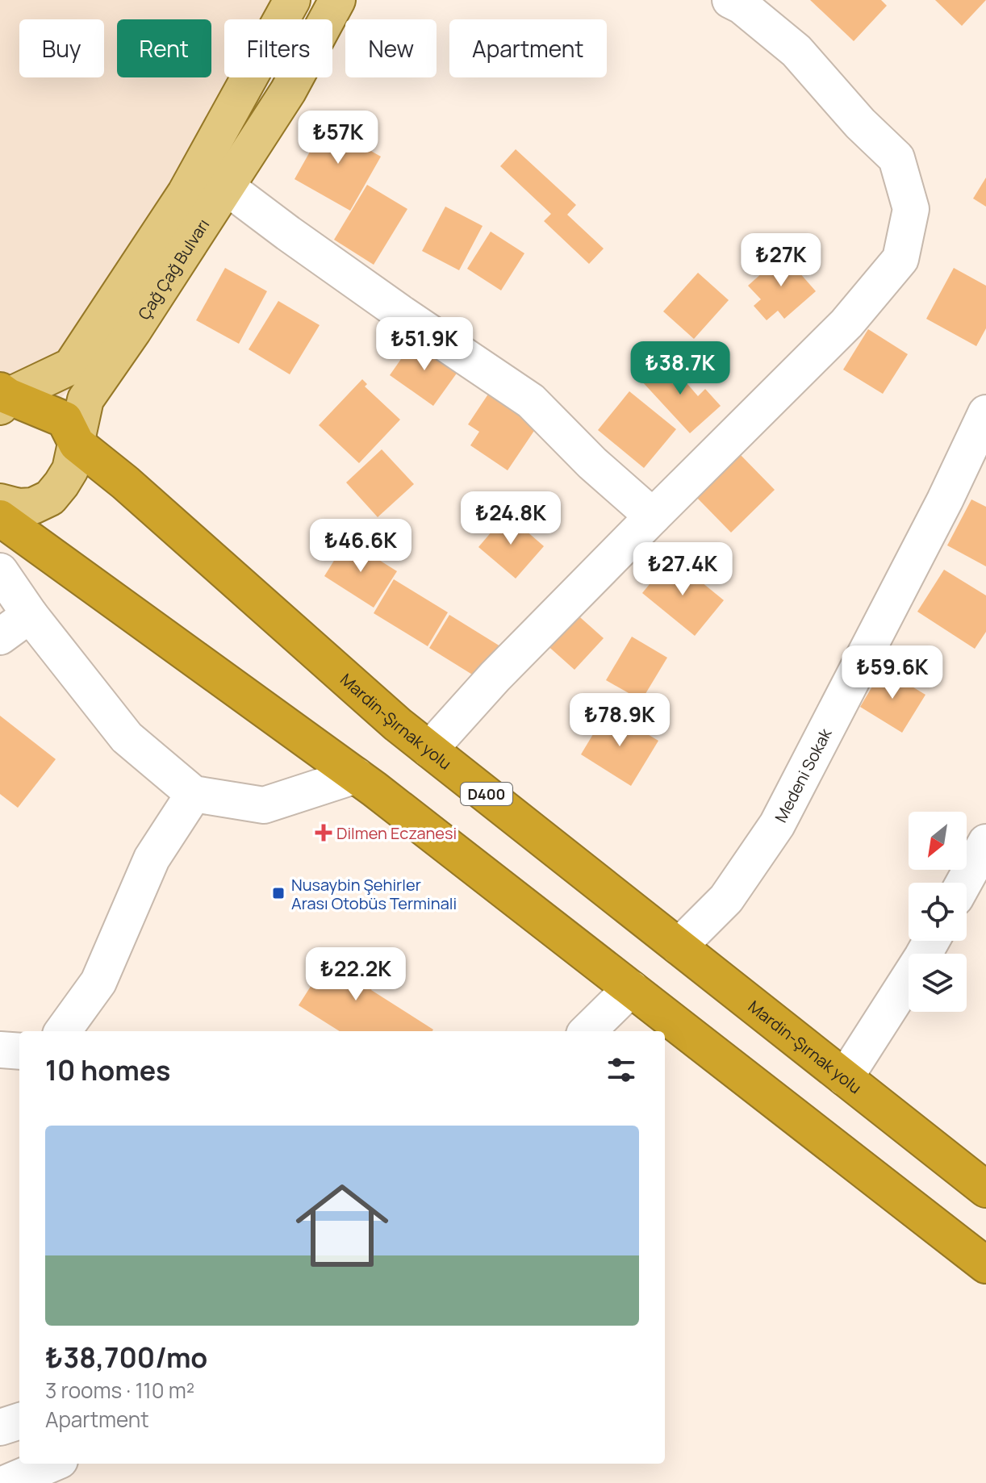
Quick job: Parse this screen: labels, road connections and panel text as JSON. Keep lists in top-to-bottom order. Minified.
{"streets":{"highway":["Mardin-Şırnak yolu","D400"],"main road":["Çağ Çağ Bulvarı"],"street":["Medeni Sokak"]},"crossings":[["Çağ Çağ Bulvarı","Mardin-Şırnak yolu"],["Mardin-Şırnak yolu","Medeni Sokak"]],"places":{"health":["Dilmen Eczanesi"],"transit":["Nusaybin Şehirler Arası Otobüs Terminali"]},"north":"bottom left","page":{"chip":["Buy","Rent","Filters","New","Apartment"],"price":["₺57K","₺27K","₺51.9K","₺38.7K","₺24.8K","₺46.6K","₺27.4K","₺59.6K","₺78.9K","₺22.2K"],"heading":"10 homes","list":[{"name":"₺38,700/mo","note":"3 rooms · 110 m² · Apartment"}]}}
